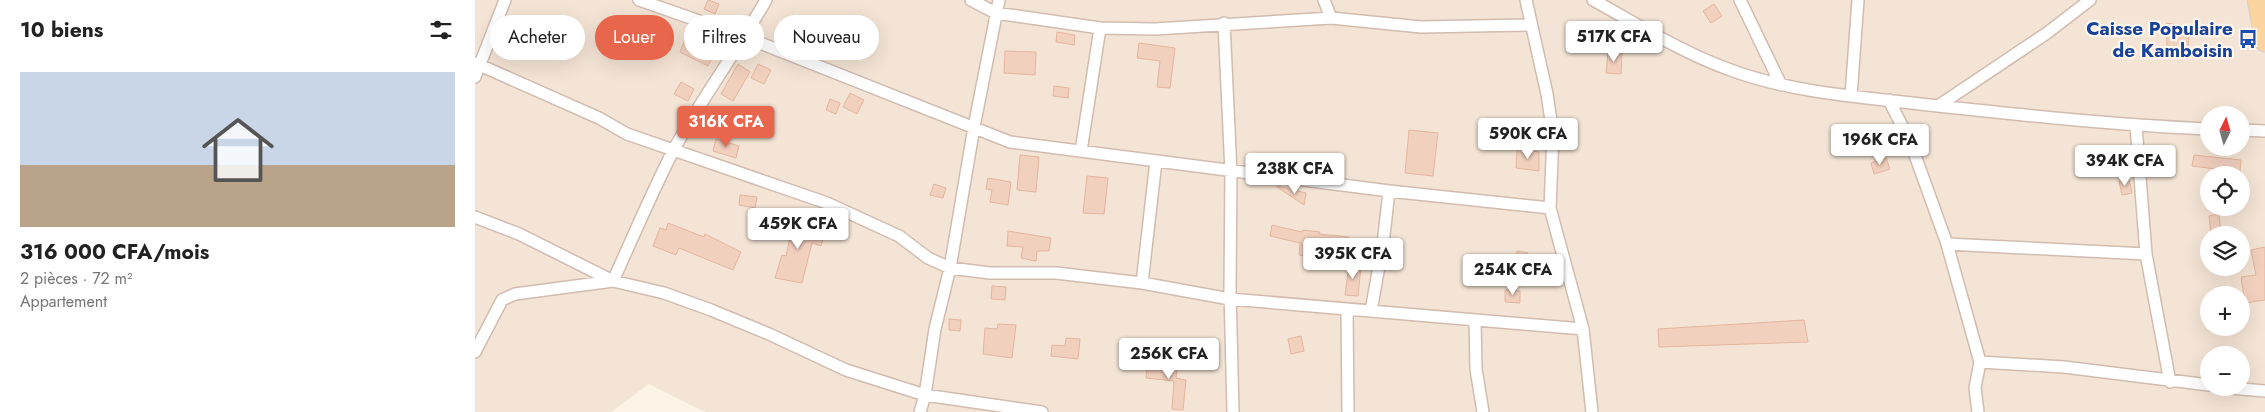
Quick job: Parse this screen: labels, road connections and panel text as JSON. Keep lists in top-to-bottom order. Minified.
{"places":{"bus stop":["Caisse Populaire de Kamboisin"]},"north":"top","page":{"heading":"10 biens","chip":["Acheter","Louer","Filtres","Nouveau"],"price":["517K CFA","316K CFA","590K CFA","196K CFA","394K CFA","238K CFA","459K CFA","395K CFA","254K CFA","256K CFA"],"list":[{"name":"316 000 CFA/mois","note":"2 pièces · 72 m² · Appartement"}],"map_buttons":["+","−"]}}
